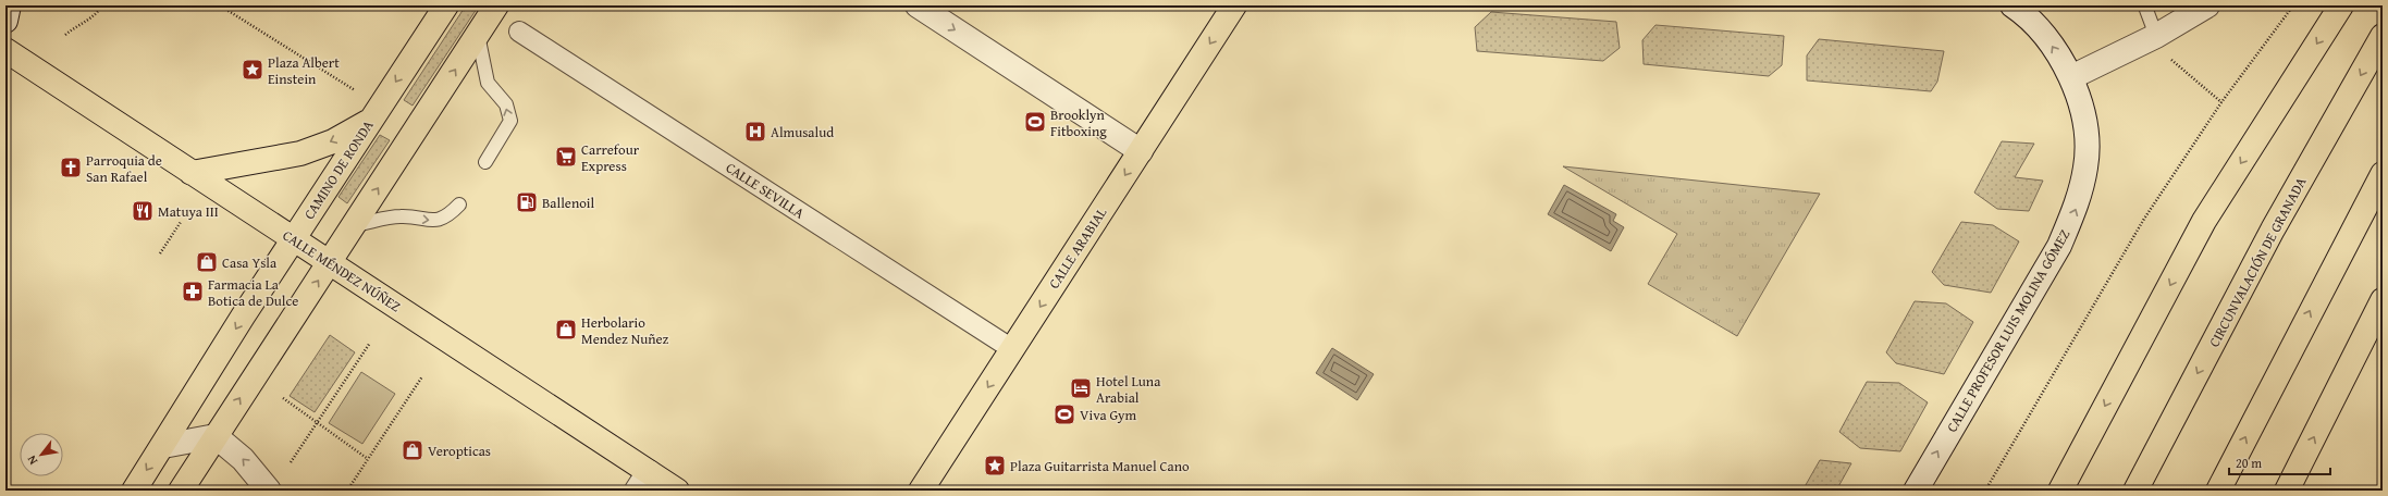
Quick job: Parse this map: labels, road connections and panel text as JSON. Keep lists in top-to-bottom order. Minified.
{"streets":{"main road":["CAMINO DE RONDA","CALLE ARABIAL","CIRCUNVALACIÓN DE GRANADA","CALLE MÉNDEZ NÚÑEZ","CALLE PROFESOR LUIS MOLINA GÓMEZ"],"street":["CALLE SEVILLA"]},"crossings":[["CAMINO DE RONDA","CALLE MÉNDEZ NÚÑEZ"],["CALLE SEVILLA","CALLE ARABIAL"]],"one_way":["CALLE ARABIAL"],"places":{"place":["Plaza Albert Einstein","Plaza Guitarrista Manuel Cano"],"sports":["Brooklyn Fitboxing","Viva Gym"],"hospital":["Almusalud"],"supermarket":["Carrefour Express"],"church":["Parroquia de San Rafael"],"fuel station":["Ballenoil"],"restaurant":["Matuya III"],"shop":["Casa Ysla","Herbolario Mendez Nuñez","Veropticas"],"pharmacy":["Farmacia La Botica de Dulce"],"hotel":["Hotel Luna Arabial"]},"scale_bar":"20 m","north":"bottom left"}
